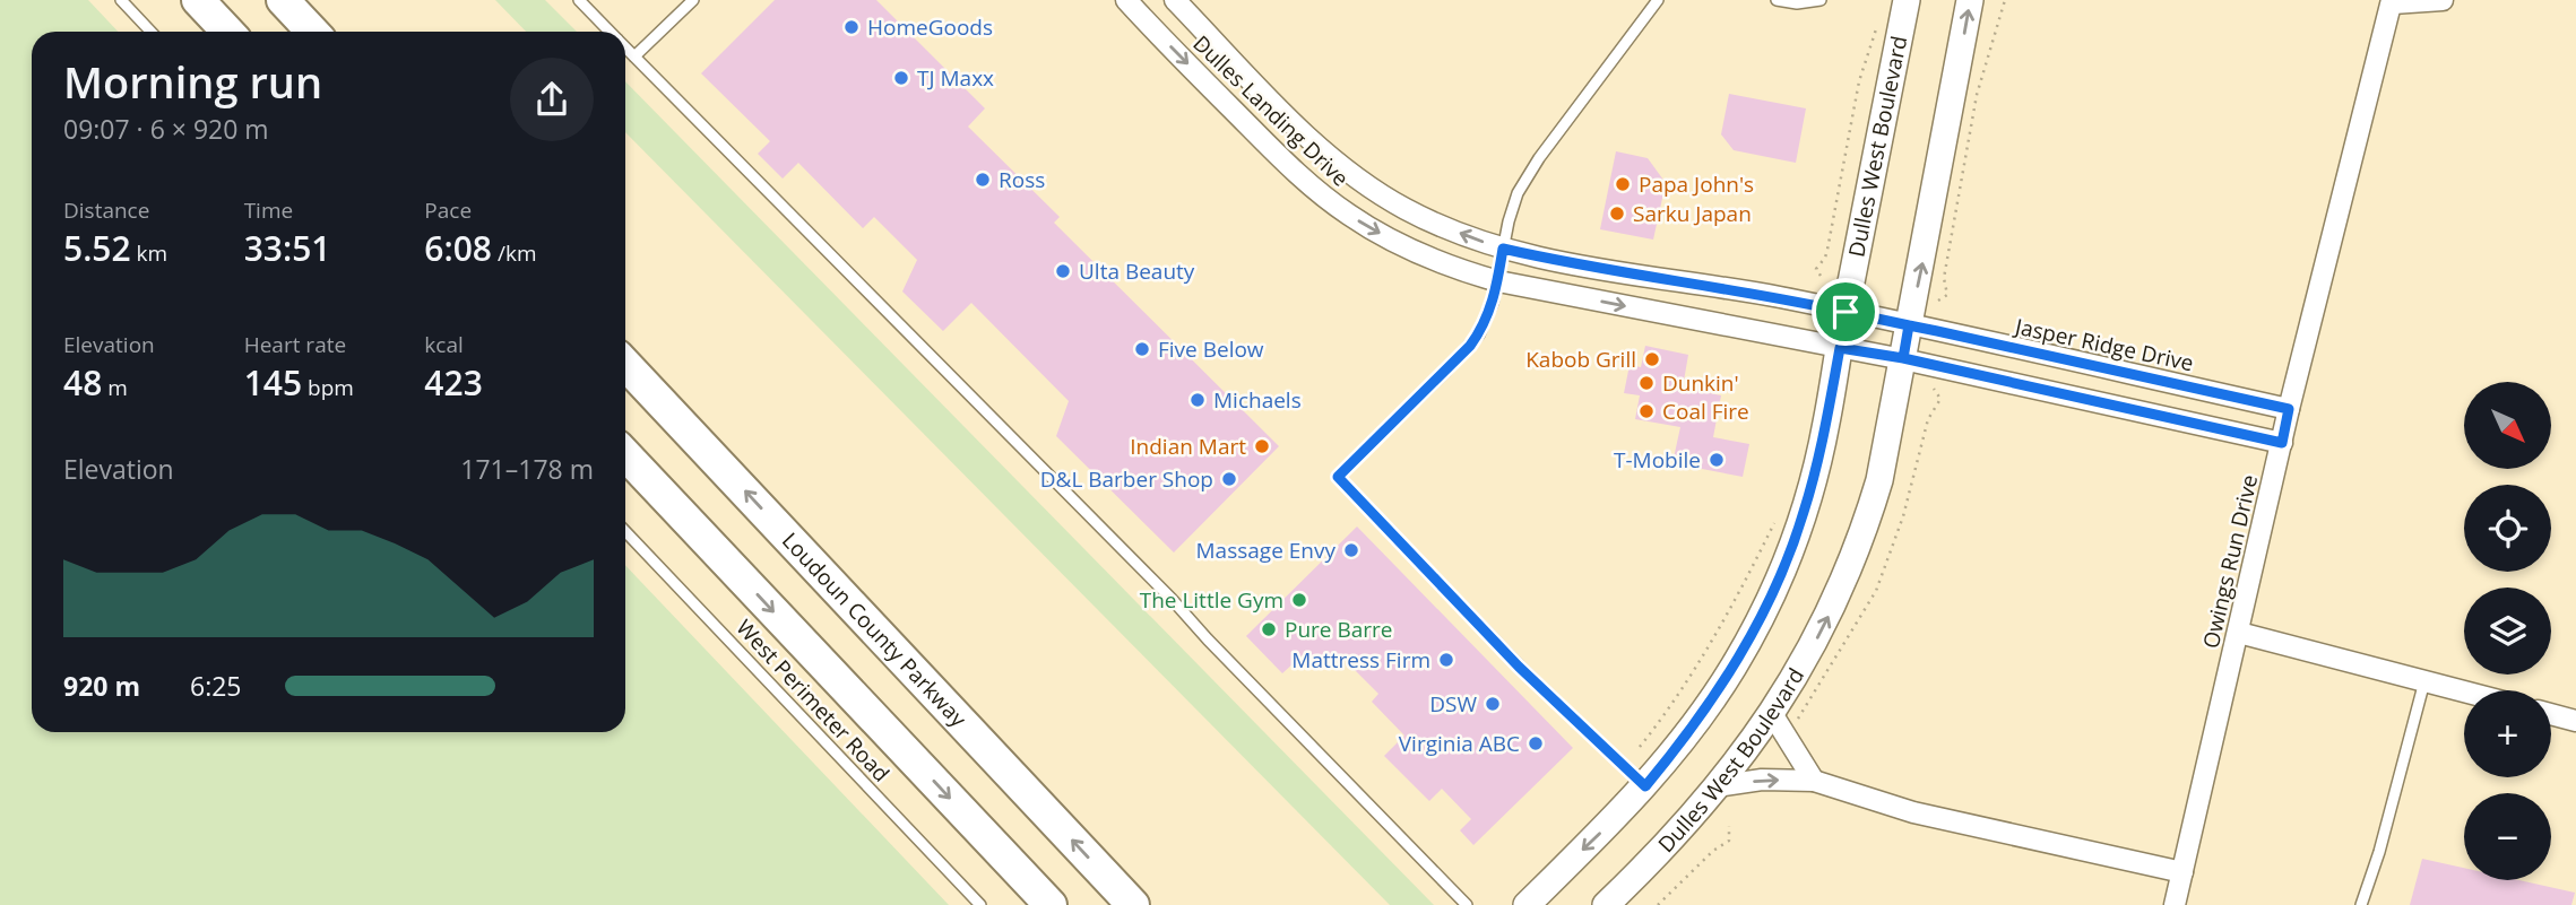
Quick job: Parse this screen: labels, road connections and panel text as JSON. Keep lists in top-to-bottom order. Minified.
{"streets":{"main road":["Loudoun County Parkway"],"street":["Dulles Landing Drive","Dulles West Boulevard","Jasper Ridge Drive","Owings Run Drive"],"lane":["West Perimeter Road"]},"crossings":[["Dulles Landing Drive","Dulles West Boulevard"],["Dulles Landing Drive","Jasper Ridge Drive"],["Dulles West Boulevard","Jasper Ridge Drive"],["Jasper Ridge Drive","Owings Run Drive"]],"places":["HomeGoods","TJ Maxx","Ross","Papa John's","Sarku Japan","Ulta Beauty","Five Below","Kabob Grill","Dunkin'","Michaels","Coal Fire","Indian Mart","T-Mobile","D&L Barber Shop","Massage Envy","The Little Gym","Pure Barre","Mattress Firm","DSW","Virginia ABC"],"north":"bottom right","page":{"heading":["Morning run","09:07 · 6 × 920 m"],"stats":[["Distance","5.52 km"],["Time","33:51"],["Pace","6:08 /km"],["Elevation","48 m"],["Heart rate","145 bpm"],["kcal","423"]],"map_buttons":["+","−"],"chart":["Elevation","171–178 m"],"list":[{"name":"920 m","note":"6:25"}]}}
